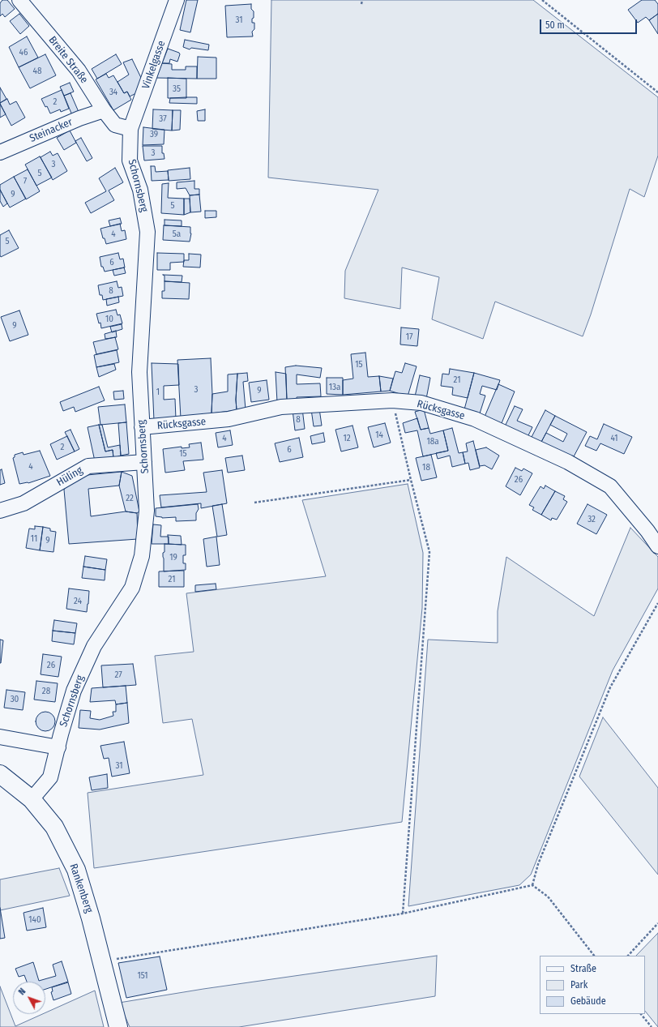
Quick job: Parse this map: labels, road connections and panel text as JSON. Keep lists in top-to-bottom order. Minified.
{"streets":{"main road":["Rankenberg"],"street":["Breite Straße","Vinkelgasse","Steinacker","Schornsberg","Rücksgasse","Hüling"]},"crossings":[["Breite Straße","Vinkelgasse"],["Breite Straße","Steinacker"],["Breite Straße","Schornsberg"],["Vinkelgasse","Schornsberg"],["Schornsberg","Rücksgasse"],["Schornsberg","Hüling"],["Schornsberg","Rankenberg"]],"house_numbers":["31","46","48","35","34","2","37","39","3","3","5","7","9","5","4","5a","5","6","8","10","9","17","15","21","13a","3","9","1","8","14","4","12","41","18a","2","6","15","4","18","26","22","32","11","9","19","21","24","26","27","28","30","31","140","151"],"legend":["Straße","Park","Gebäude"],"scale_bar":"50 m","north":"top left"}
